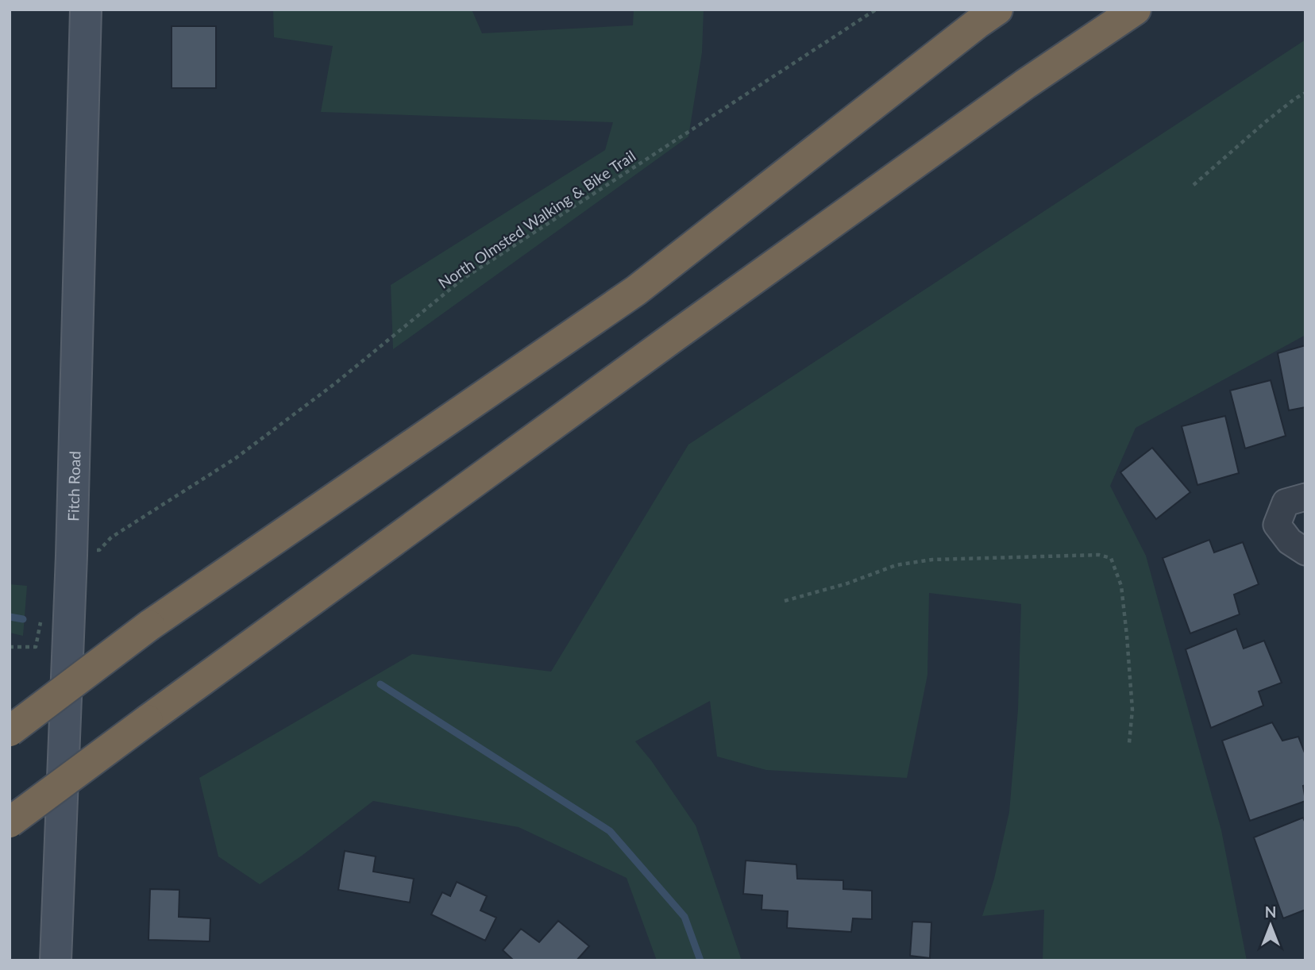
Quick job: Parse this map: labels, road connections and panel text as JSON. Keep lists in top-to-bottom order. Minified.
{"streets":{"street":["Fitch Road"],"path":["North Olmsted Walking & Bike Trail"]},"north":"top"}
